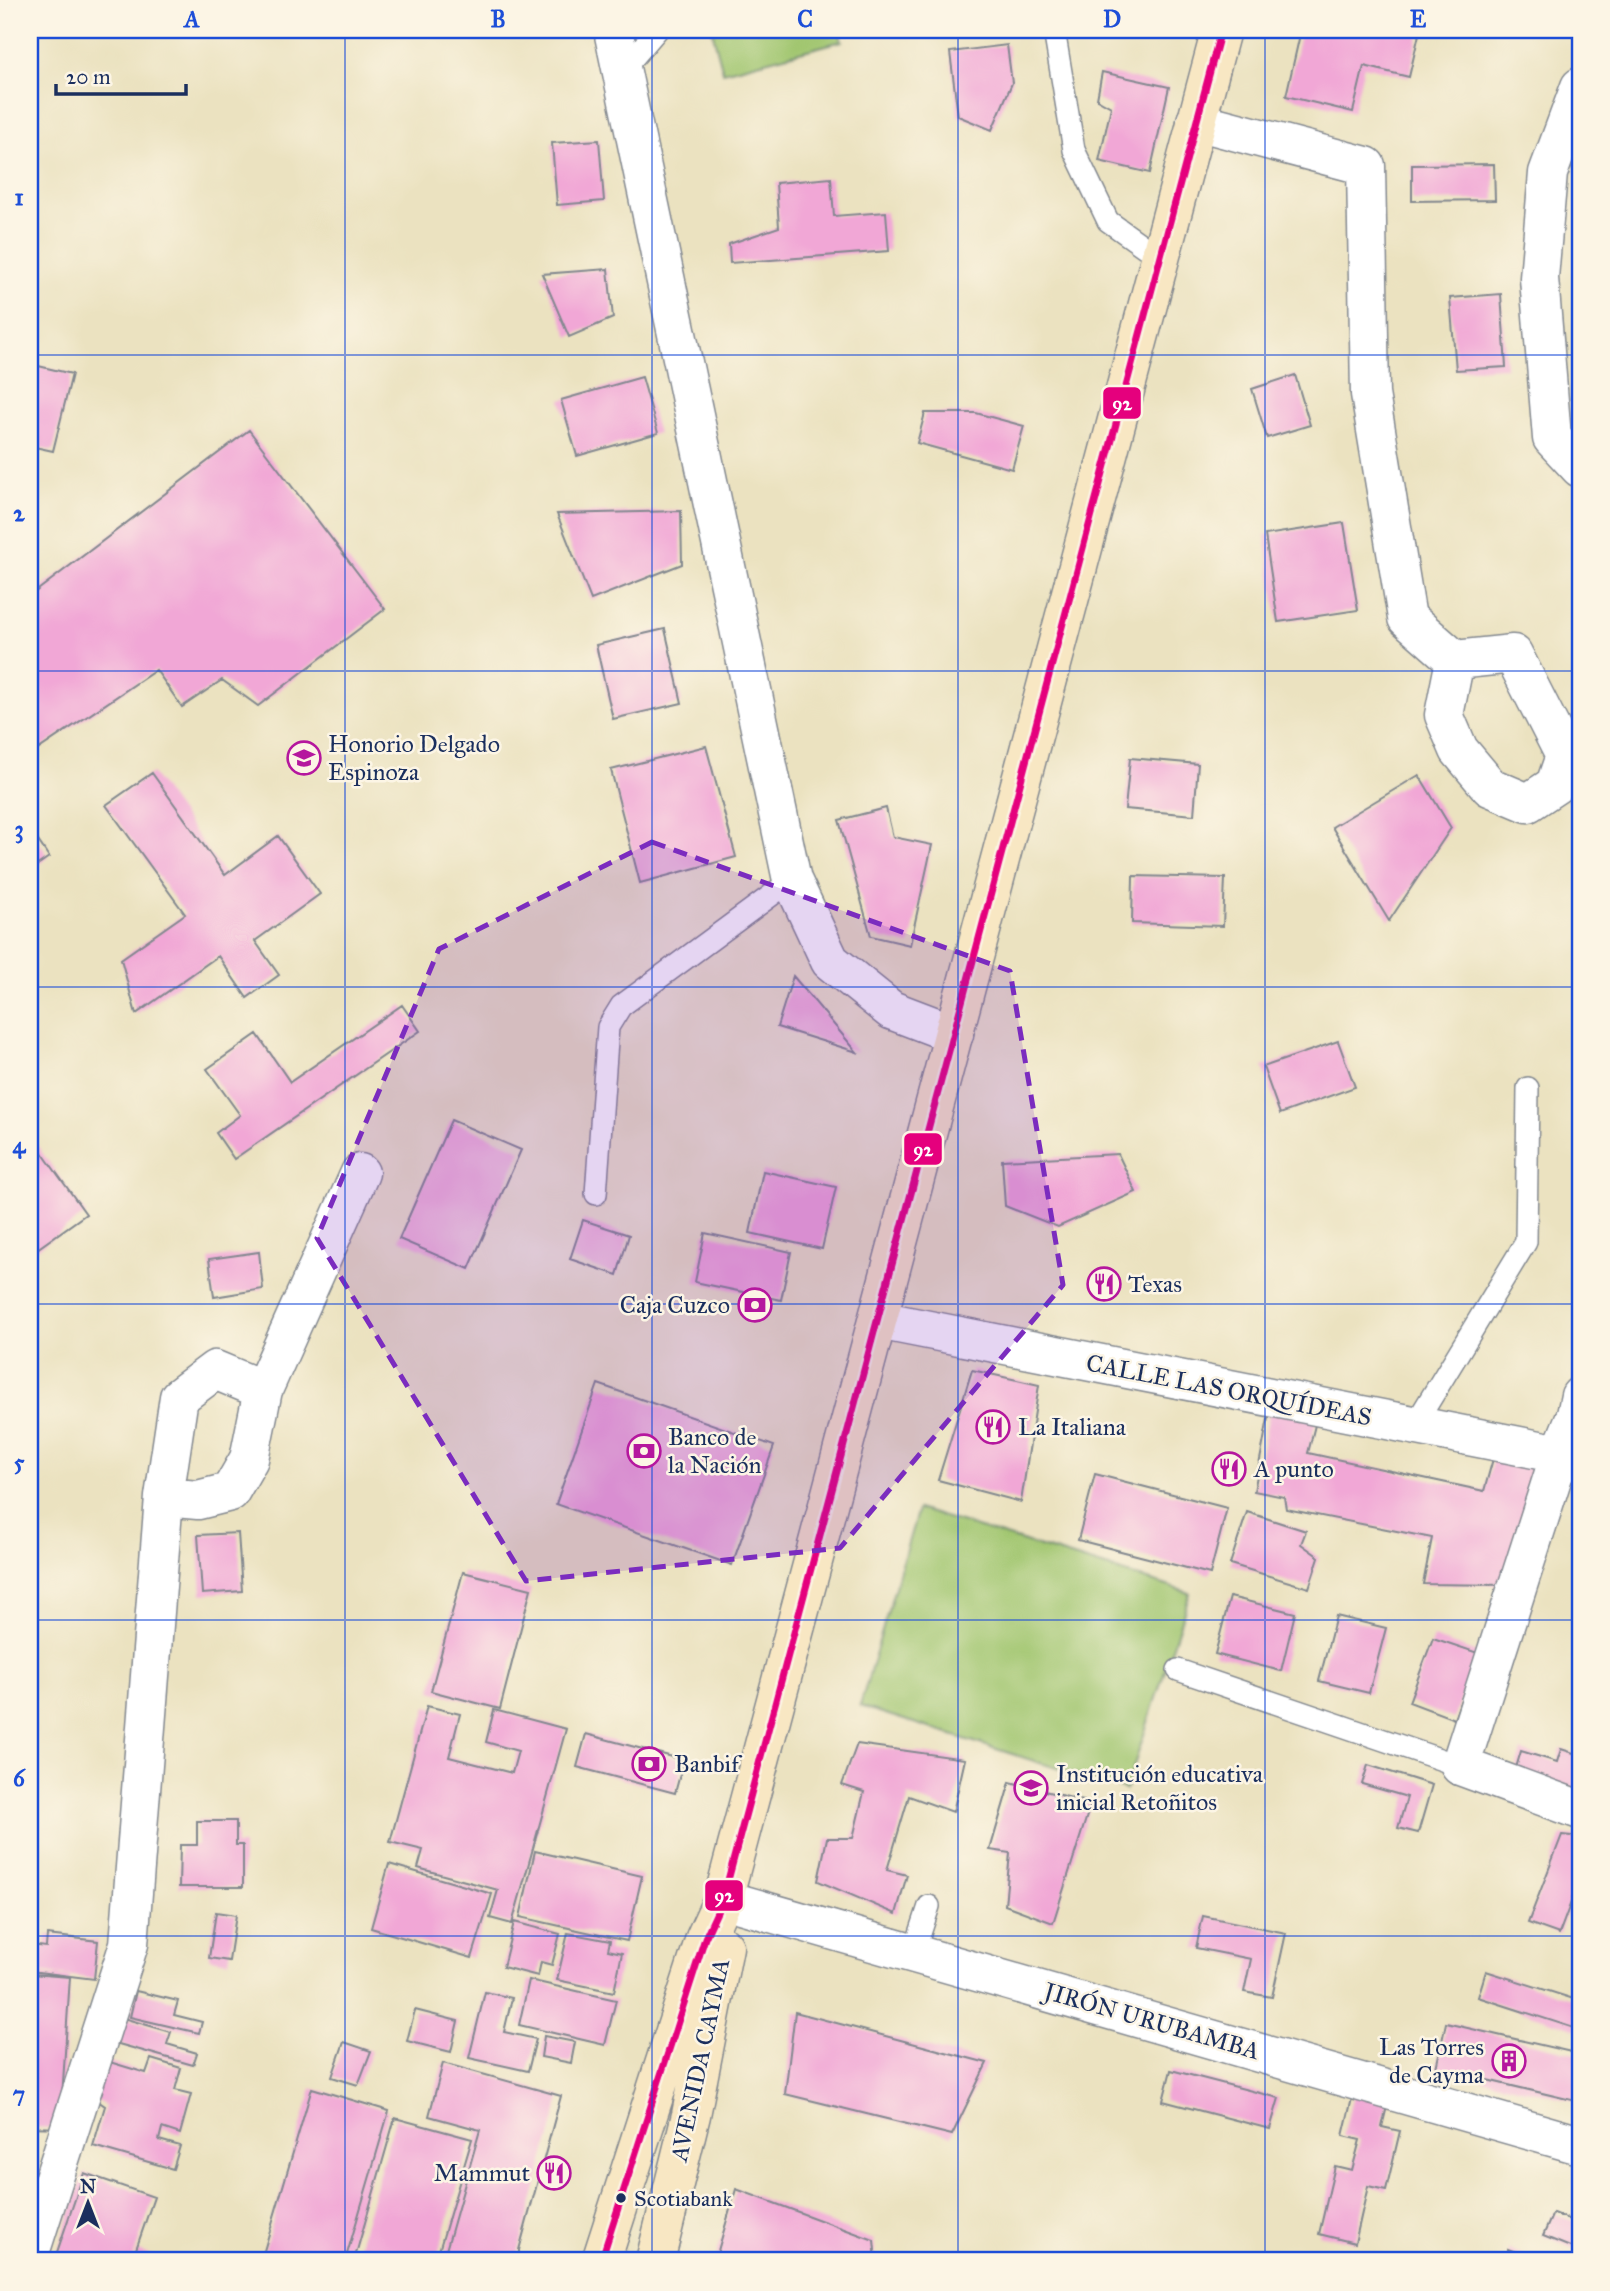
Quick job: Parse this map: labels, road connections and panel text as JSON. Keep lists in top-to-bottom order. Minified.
{"streets":{"main road":["AVENIDA CAYMA"],"street":["CALLE LAS ORQUÍDEAS","JIRÓN URUBAMBA"]},"crossings":[["CALLE LAS ORQUÍDEAS","AVENIDA CAYMA"],["JIRÓN URUBAMBA","AVENIDA CAYMA"]],"places":{"school or university":["Honorio Delgado Espinoza","Institución educativa inicial Retoñitos"],"restaurant":["Texas","La Italiana","A punto","Mammut"],"bank":["Caja Cuzco","Banco de la Nación","Banbif"],"building":["Las Torres de Cayma"],"other":["Scotiabank"]},"lines":["transit line 92"],"scale_bar":"20 m","north":"top","grid":{"columns":["A","B","C","D","E"],"rows":["1","2","3","4","5","6","7"]}}
